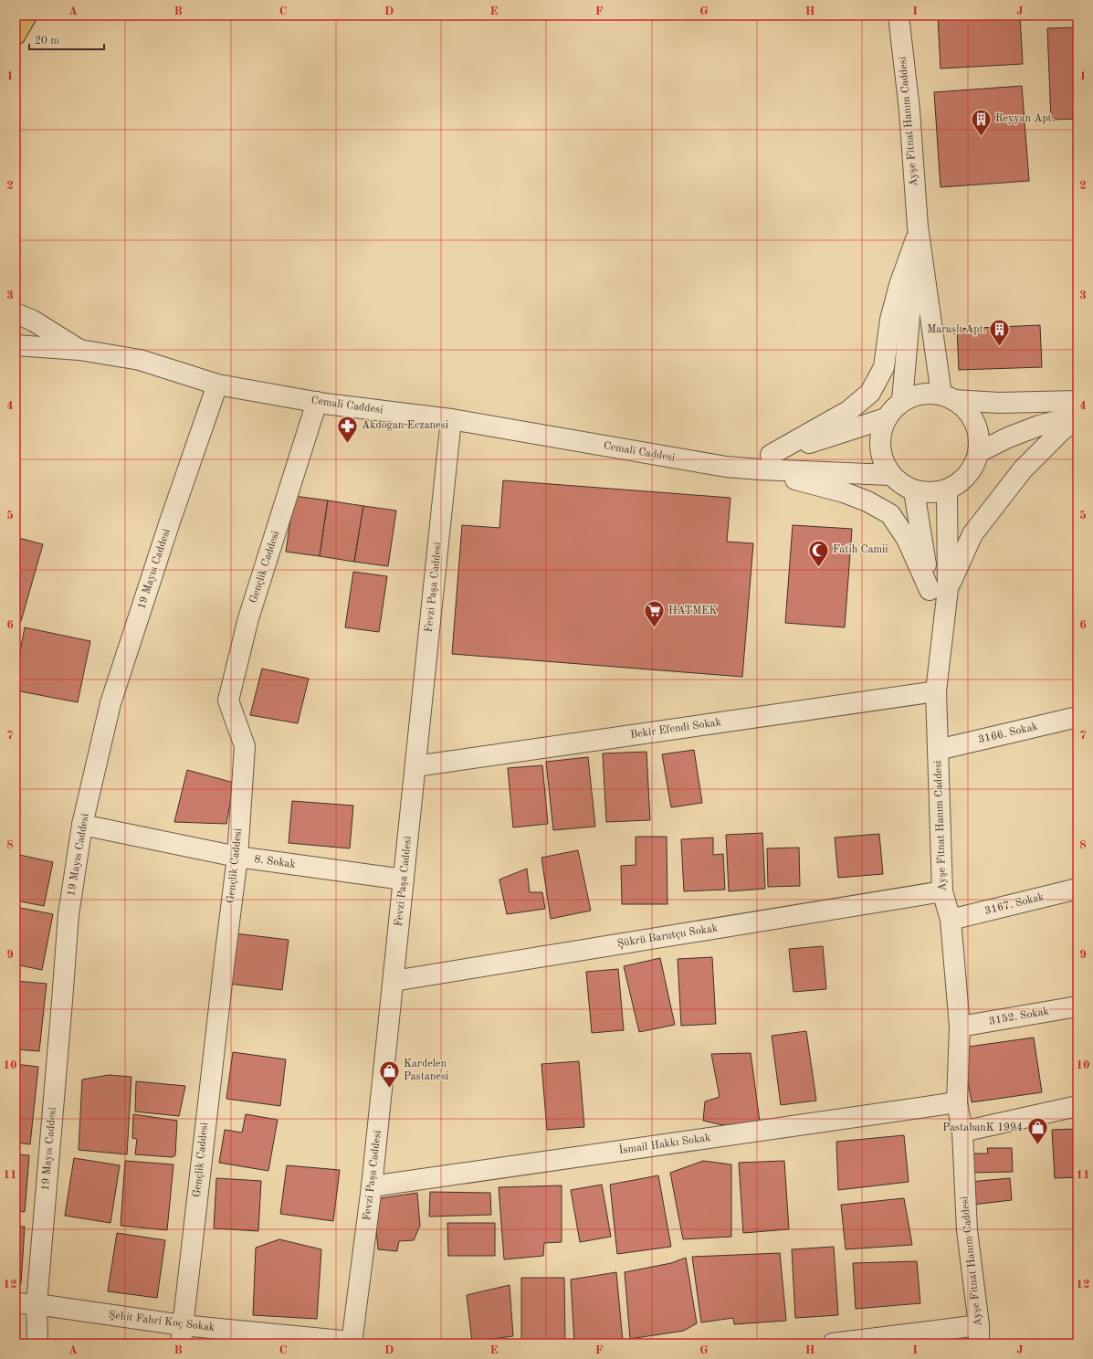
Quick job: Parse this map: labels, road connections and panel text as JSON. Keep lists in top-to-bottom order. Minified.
{"streets":{"street":["Ayşe Fitnat Hanım Caddesi","Cemali Caddesi","Gençlik Caddesi","19 Mayıs Caddesi","Fevzi Paşa Caddesi","Bekir Efendi Sokak","3166. Sokak","8. Sokak","3167. Sokak","Şükrü Barutçu Sokak","3152. Sokak","İsmail Hakkı Sokak","Şehit Fahri Koç Sokak"]},"crossings":[["Ayşe Fitnat Hanım Caddesi","Cemali Caddesi"],["Ayşe Fitnat Hanım Caddesi","Bekir Efendi Sokak"],["Ayşe Fitnat Hanım Caddesi","3166. Sokak"],["Ayşe Fitnat Hanım Caddesi","3167. Sokak"],["Ayşe Fitnat Hanım Caddesi","Şükrü Barutçu Sokak"],["Ayşe Fitnat Hanım Caddesi","3152. Sokak"],["Ayşe Fitnat Hanım Caddesi","İsmail Hakkı Sokak"],["Cemali Caddesi","Gençlik Caddesi"],["Cemali Caddesi","19 Mayıs Caddesi"],["Cemali Caddesi","Fevzi Paşa Caddesi"],["Gençlik Caddesi","8. Sokak"],["Gençlik Caddesi","Şehit Fahri Koç Sokak"],["19 Mayıs Caddesi","8. Sokak"],["19 Mayıs Caddesi","Şehit Fahri Koç Sokak"],["Fevzi Paşa Caddesi","Bekir Efendi Sokak"],["Fevzi Paşa Caddesi","8. Sokak"],["Fevzi Paşa Caddesi","Şükrü Barutçu Sokak"],["Fevzi Paşa Caddesi","İsmail Hakkı Sokak"],["Fevzi Paşa Caddesi","Şehit Fahri Koç Sokak"]],"places":{"building":["Reyyan Apt.","Maraşlı Apt."],"pharmacy":["Akdoğan Eczanesi"],"mosque":["Fatih Camii"],"supermarket":["HATMEK"],"shop":["Kardelen Pastanesi","PastabanK 1994"]},"scale_bar":"20 m","grid":{"columns":["A","B","C","D","E","F","G","H","I","J"],"rows":["1","2","3","4","5","6","7","8","9","10","11","12"]}}
